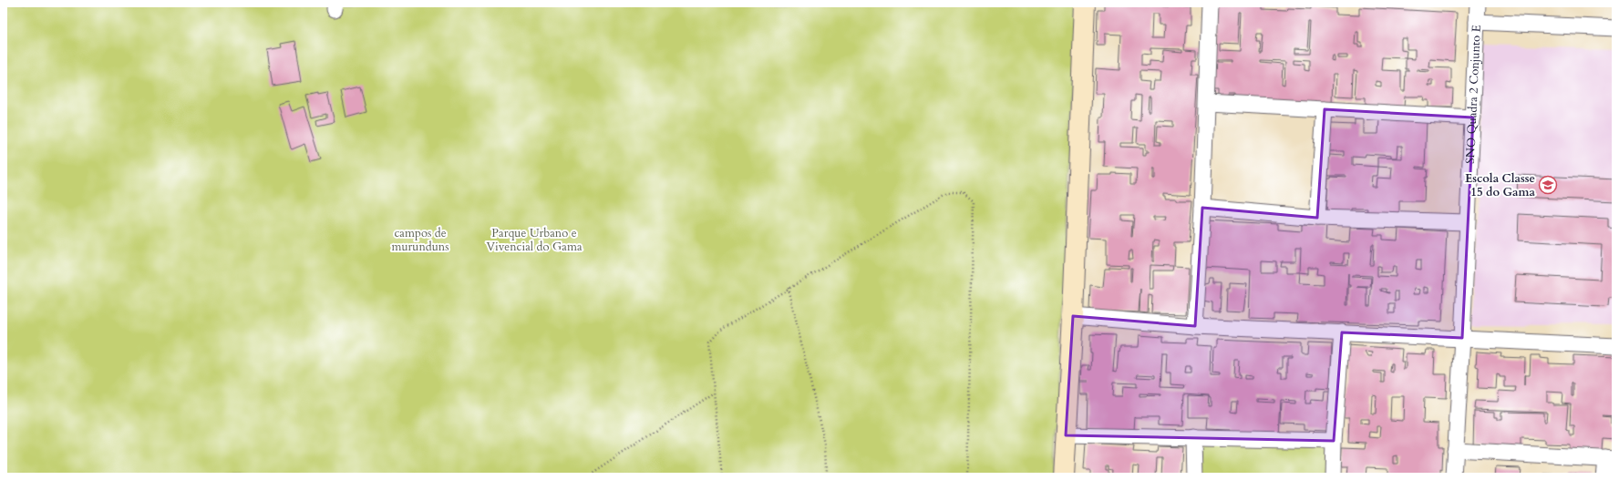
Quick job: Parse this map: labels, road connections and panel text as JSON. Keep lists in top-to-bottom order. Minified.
{"streets":{"street":["SNO Quadra 2 Conjunto E"]},"parks":["campos de murunduns","Parque Urbano e Vivencial do Gama"],"places":{"school or university":["Escola Classe 15 do Gama"]}}
